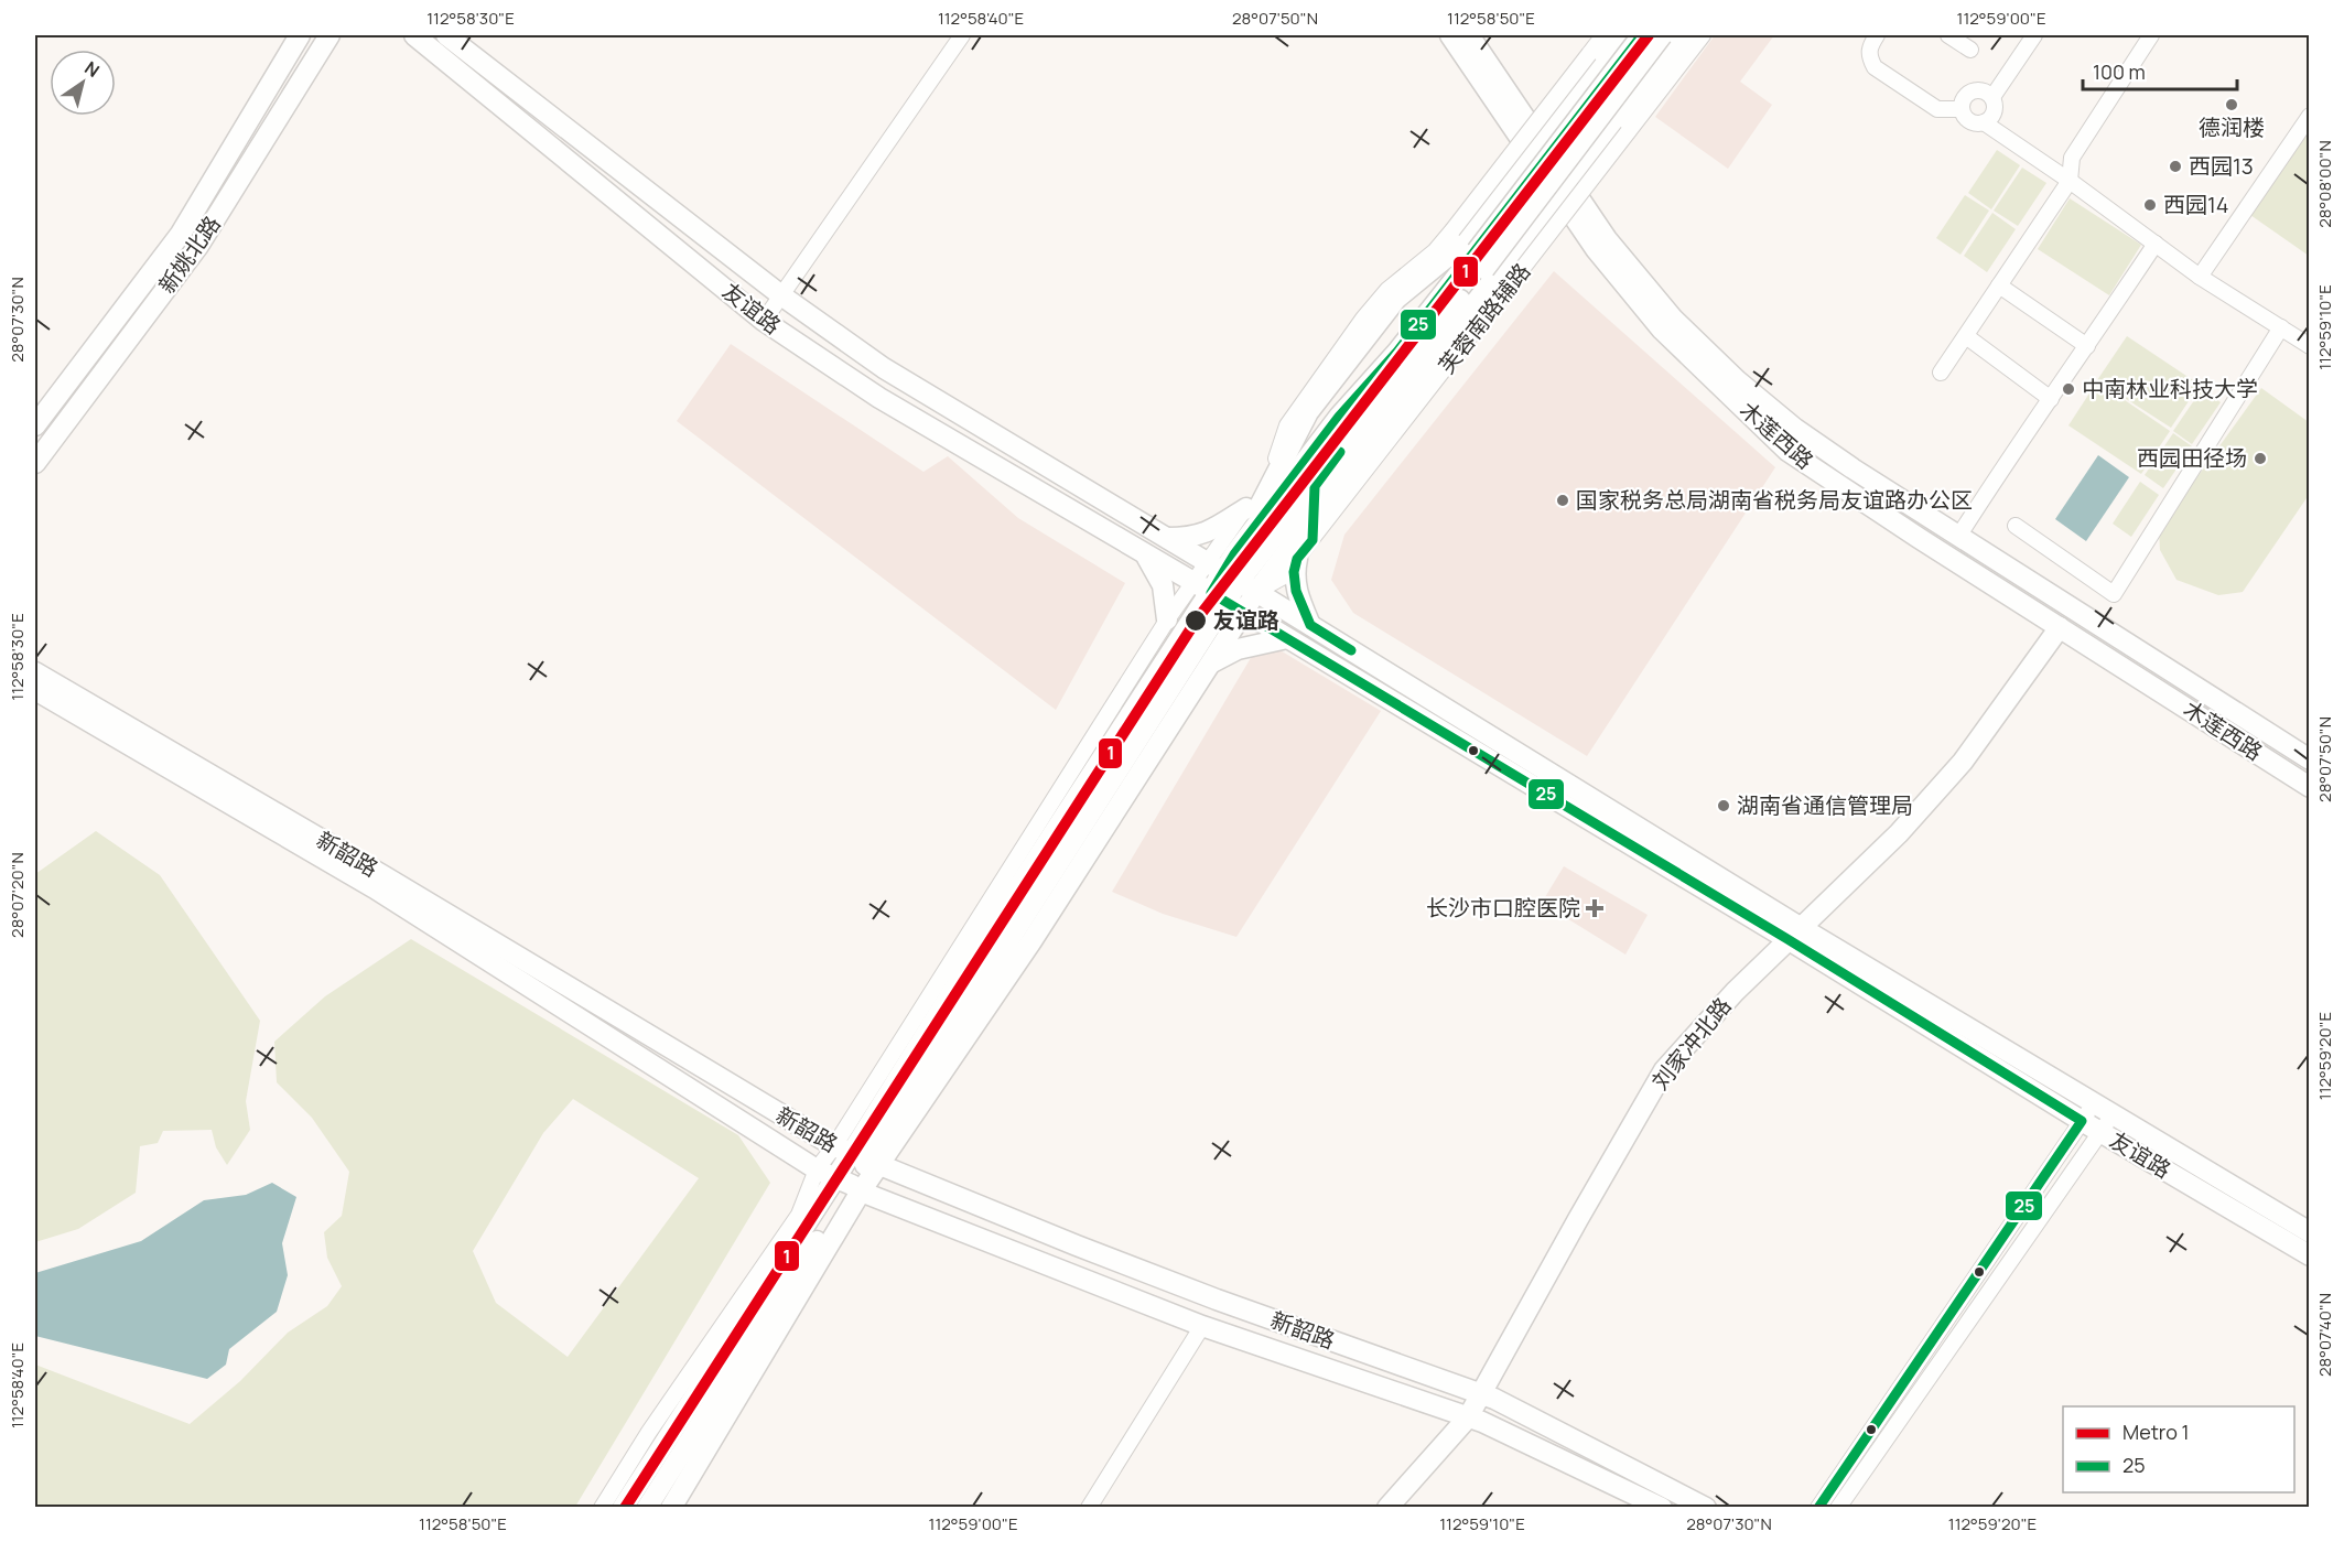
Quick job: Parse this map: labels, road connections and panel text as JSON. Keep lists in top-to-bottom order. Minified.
{"streets":{"main road":["新姚北路","友谊路","木莲西路","新韶路","刘家冲北路"],"street":["芙蓉南路辅路"]},"crossings":[["友谊路","芙蓉南路辅路"],["友谊路","刘家冲北路"],["木莲西路","刘家冲北路"],["新韶路","刘家冲北路"]],"places":{"other":["德润楼","西园13","西园14","中南林业科技大学","西园田径场","国家税务总局湖南省税务局友谊路办公区","友谊路","湖南省通信管理局"],"health":["长沙市口腔医院"]},"lines":["metro line 1","transit line 25"],"legend":["Metro 1","25"],"scale_bar":"100 m","north":"top right","coordinates":["112°58'30\"E","112°58'40\"E","28°07'50\"N","112°58'50\"E","112°59'00\"E","28°08'00\"N","28°07'30\"N","112°59'10\"E","28°07'20\"N","112°59'20\"E","28°07'40\"N"]}
